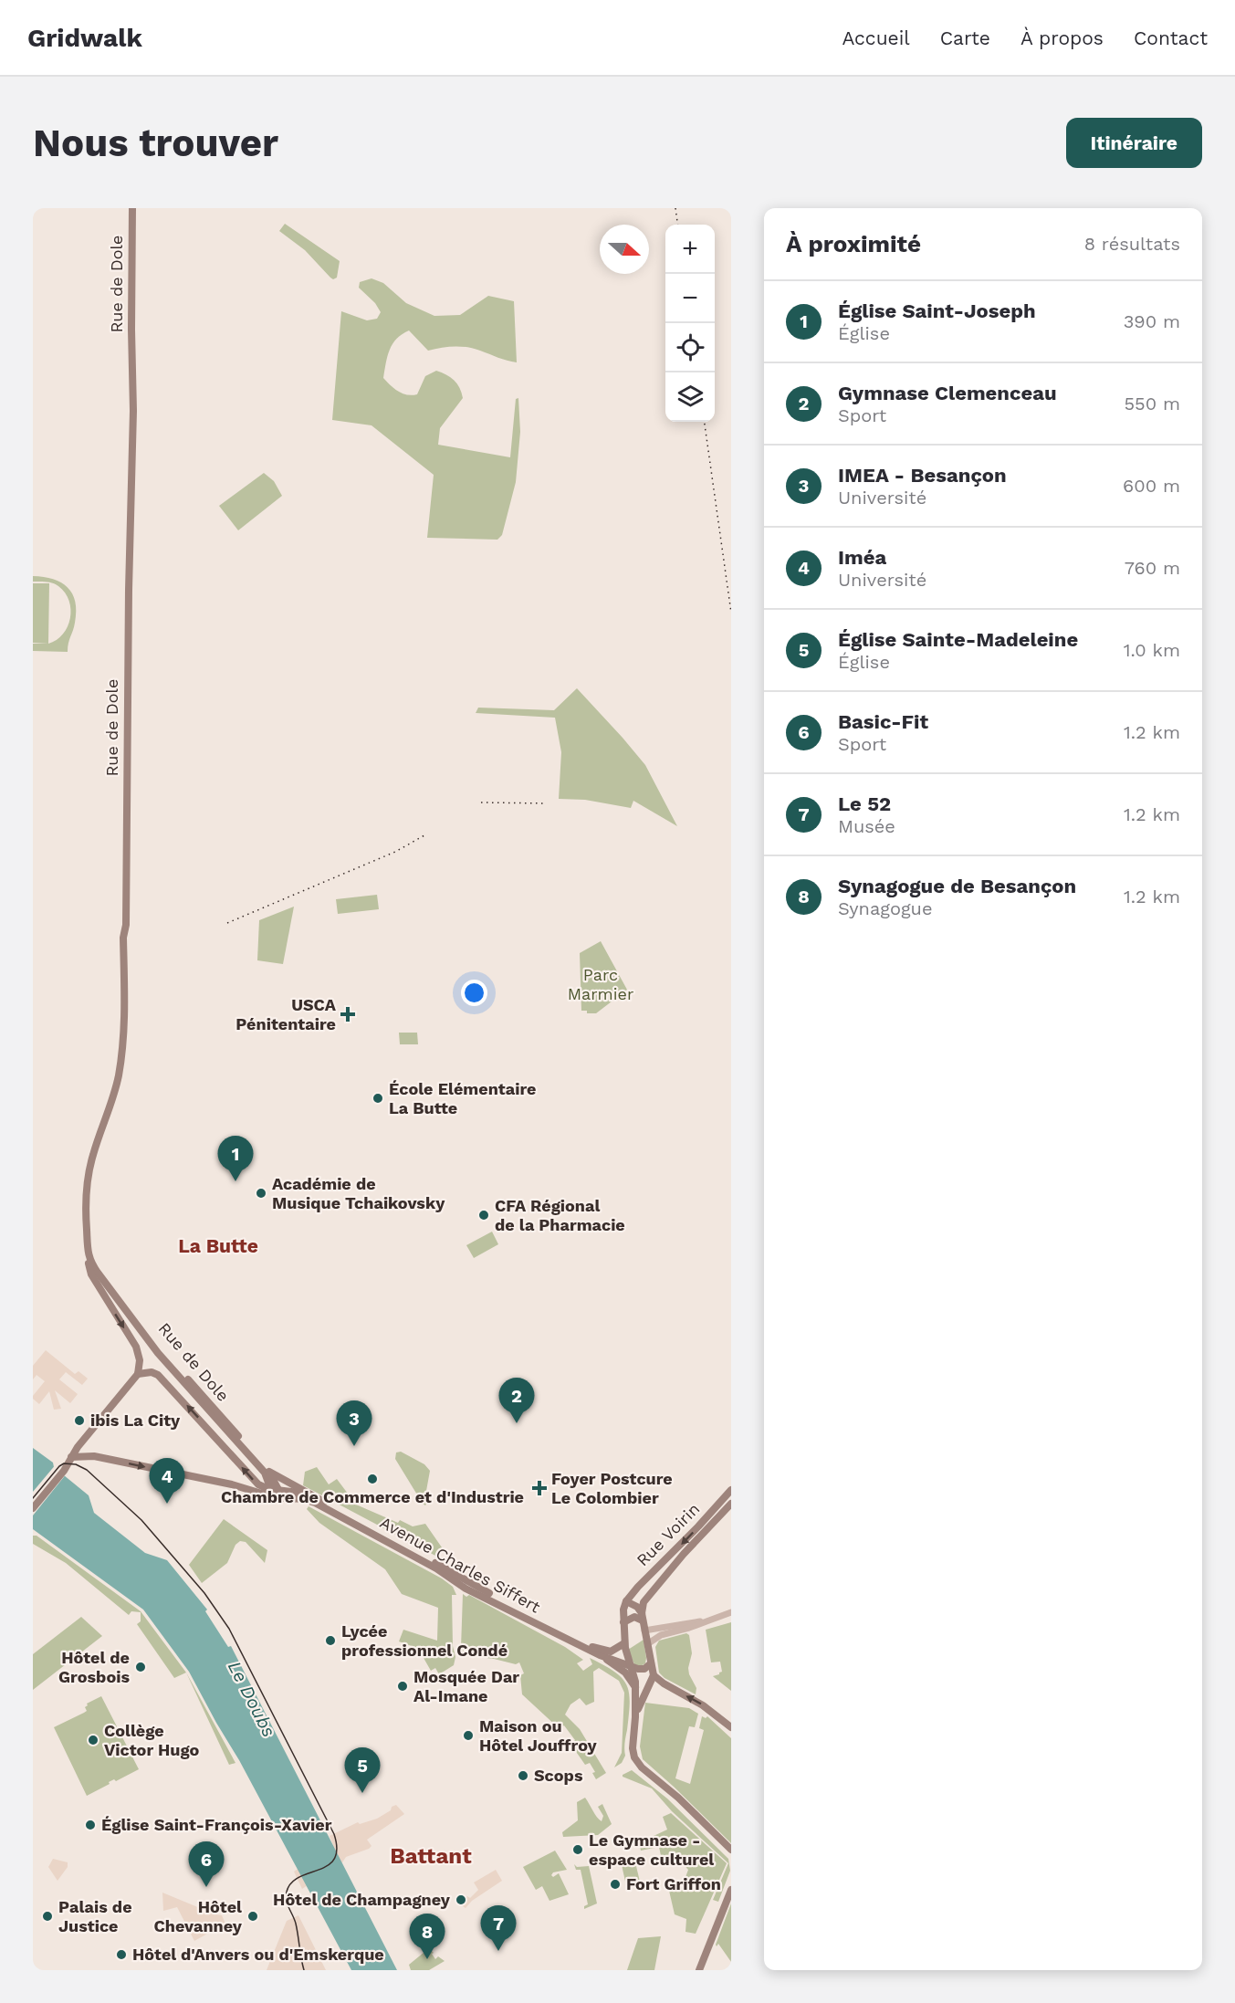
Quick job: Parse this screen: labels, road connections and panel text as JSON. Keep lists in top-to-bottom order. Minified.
{"streets":{"main road":["Rue de Dole","Rue Voirin","Avenue Charles Siffert"]},"crossings":[["Rue de Dole","Avenue Charles Siffert"]],"districts":["La Butte","Battant"],"water":["Le Doubs"],"parks":["Parc Marmier"],"places":{"health":["USCA Pénitentaire","Foyer Postcure Le Colombier"],"other":["École Elémentaire La Butte","Académie de Musique Tchaikovsky","CFA Régional de la Pharmacie","ibis La City","Chambre de Commerce et d'Industrie","Lycée professionnel Condé","Hôtel de Grosbois","Mosquée Dar Al-Imane","Maison ou Hôtel Jouffroy","Collège Victor Hugo","Scops","Église Saint-François-Xavier","Le Gymnase - espace culturel","Fort Griffon","Hôtel de Champagney","Palais de Justice","Hôtel Chevanney","Hôtel d'Anvers ou d'Emskerque"]},"north":"right","page":{"header":"Gridwalk","nav":["Accueil","Carte","À propos","Contact"],"buttons":"Itinéraire","title":"Nous trouver","heading":["À proximité","8 résultats"],"map_buttons":["+","−"],"list":[{"mark":"1","name":"Église Saint-Joseph","note":"Église","value":"390 m"},{"mark":"2","name":"Gymnase Clemenceau","note":"Sport","value":"550 m"},{"mark":"3","name":"IMEA - Besançon","note":"Université","value":"600 m"},{"mark":"4","name":"Iméa","note":"Université","value":"760 m"},{"mark":"5","name":"Église Sainte-Madeleine","note":"Église","value":"1.0 km"},{"mark":"6","name":"Basic-Fit","note":"Sport","value":"1.2 km"},{"mark":"7","name":"Le 52","note":"Musée","value":"1.2 km"},{"mark":"8","name":"Synagogue de Besançon","note":"Synagogue","value":"1.2 km"}],"pins":["1","2","3","4","5","6","7","8"]}}
